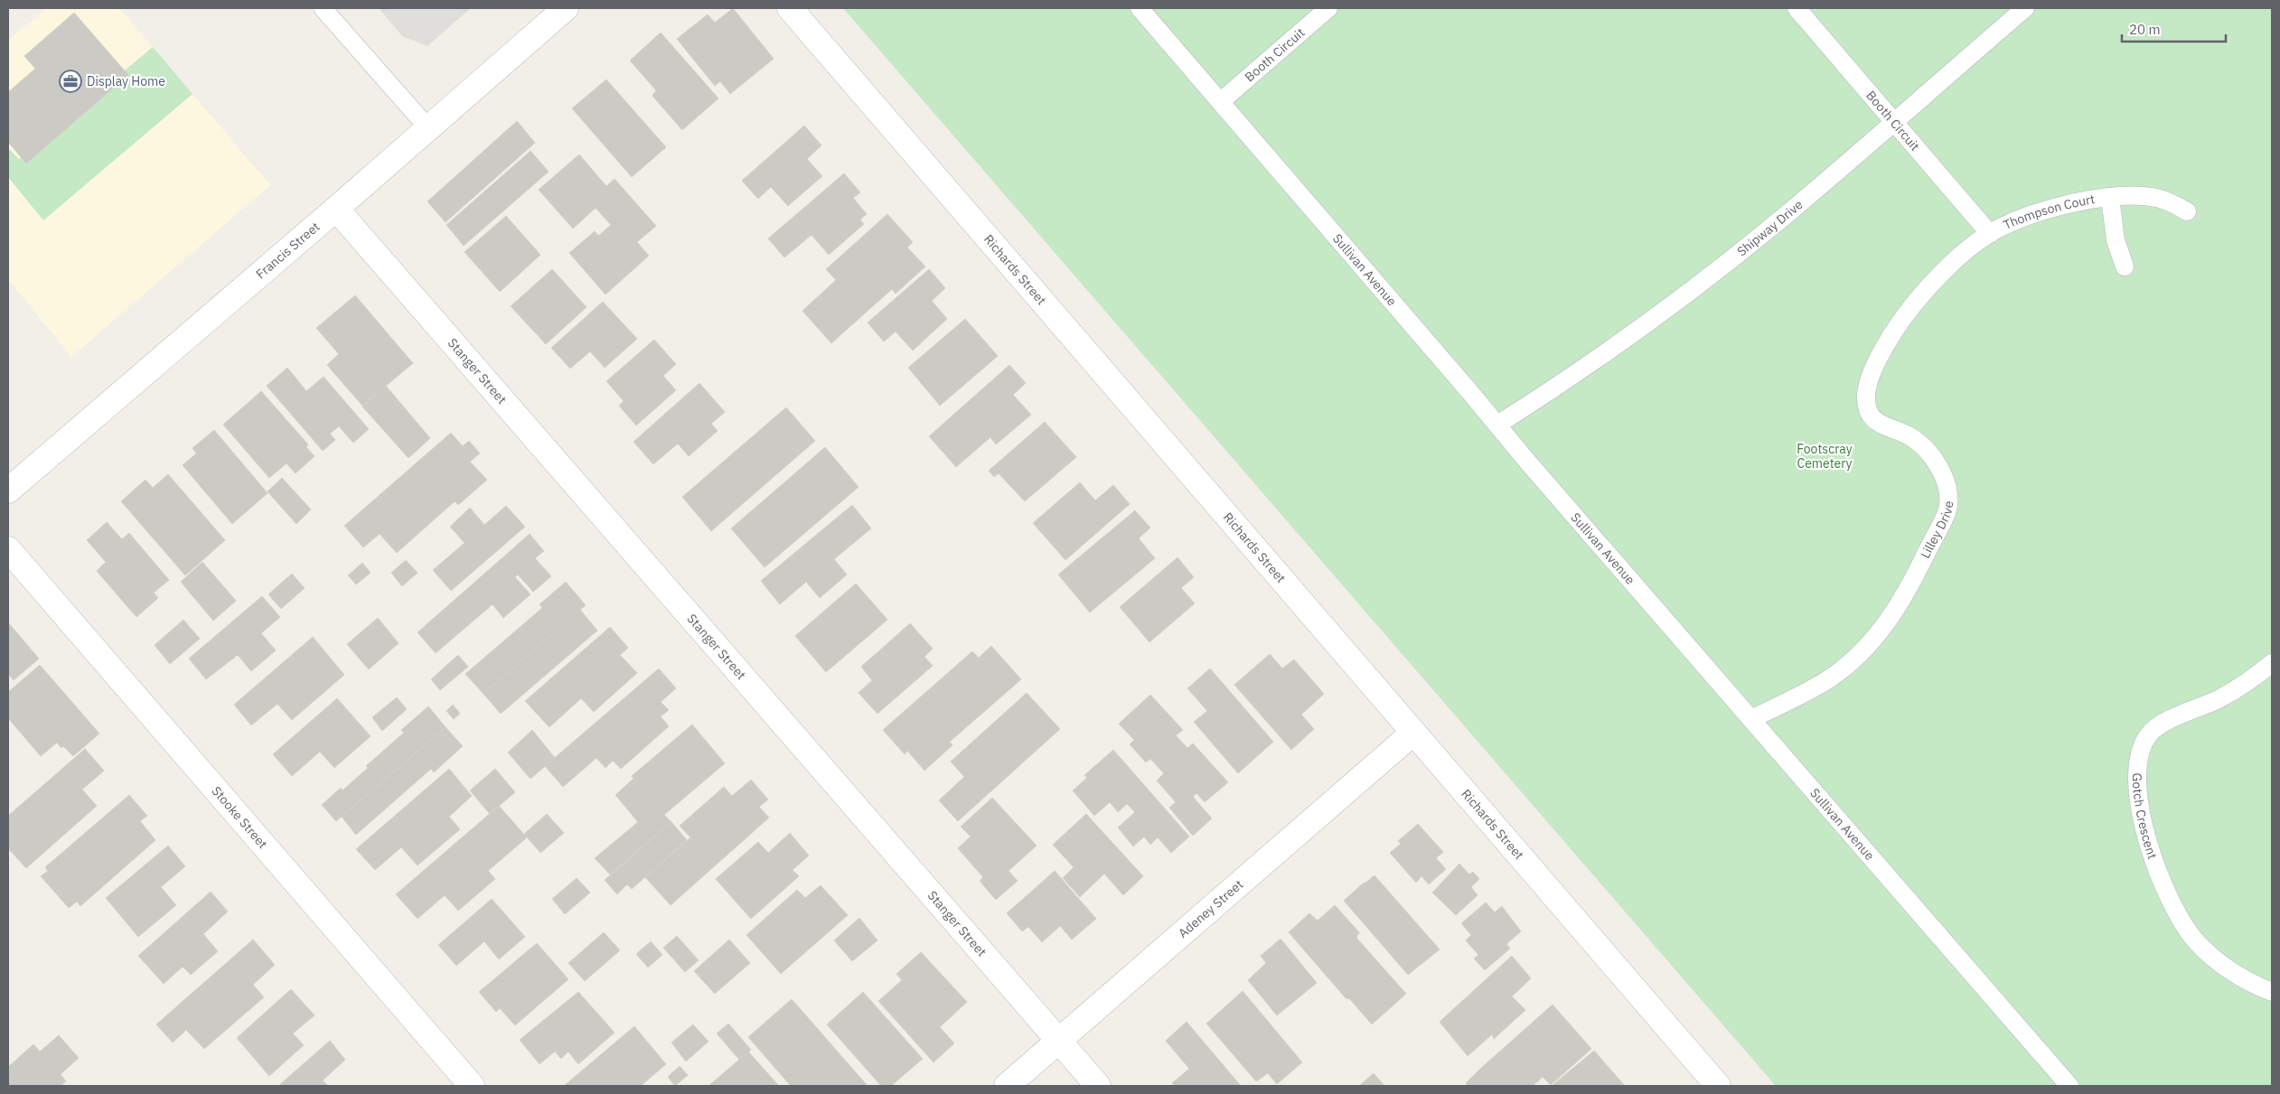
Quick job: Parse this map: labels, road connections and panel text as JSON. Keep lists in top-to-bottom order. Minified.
{"streets":{"street":["Francis Street","Richards Street","Stanger Street","Stooke Street","Adeney Street"],"lane":["Booth Circuit","Thompson Court","Shipway Drive","Sullivan Avenue","Lilley Drive","Gotch Crescent"]},"crossings":[["Booth Circuit","Thompson Court"],["Booth Circuit","Shipway Drive"],["Booth Circuit","Sullivan Avenue"],["Booth Circuit","Lilley Drive"],["Thompson Court","Lilley Drive"],["Shipway Drive","Sullivan Avenue"],["Francis Street","Stanger Street"],["Richards Street","Adeney Street"],["Sullivan Avenue","Lilley Drive"],["Stanger Street","Adeney Street"]],"parks":["Footscray Cemetery"],"places":{"office":["Display Home"]},"scale_bar":"20 m"}
